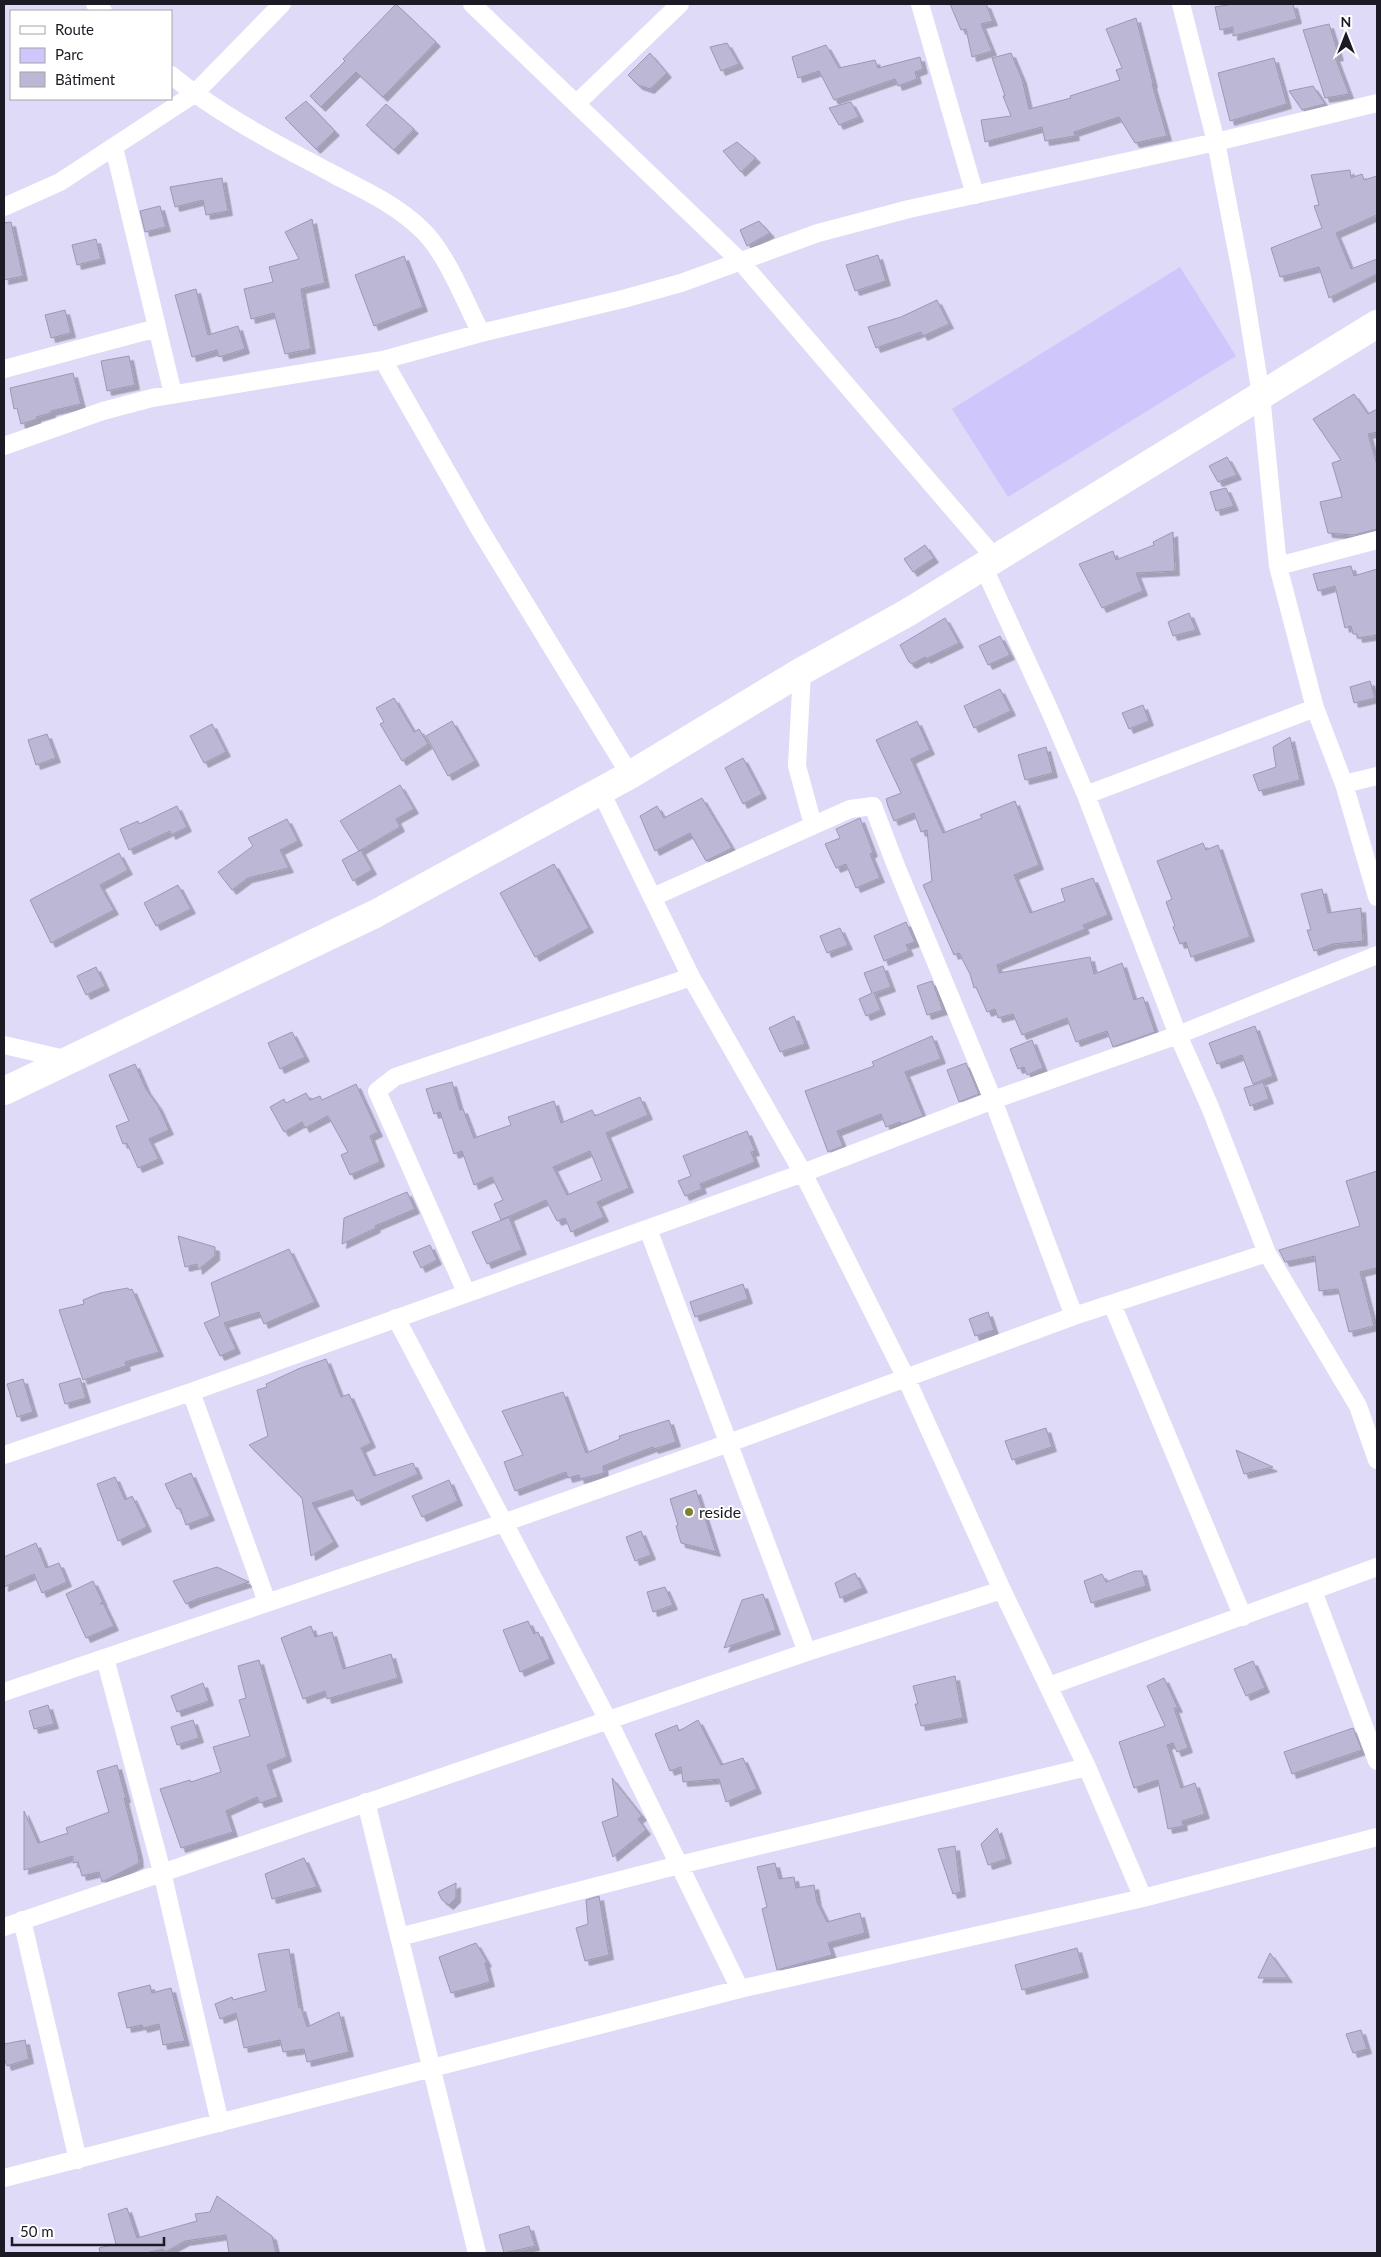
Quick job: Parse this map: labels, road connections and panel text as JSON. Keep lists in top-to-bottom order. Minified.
{"places":["reside"],"legend":["Route","Parc","Bâtiment"],"scale_bar":"50 m","north":"top"}
